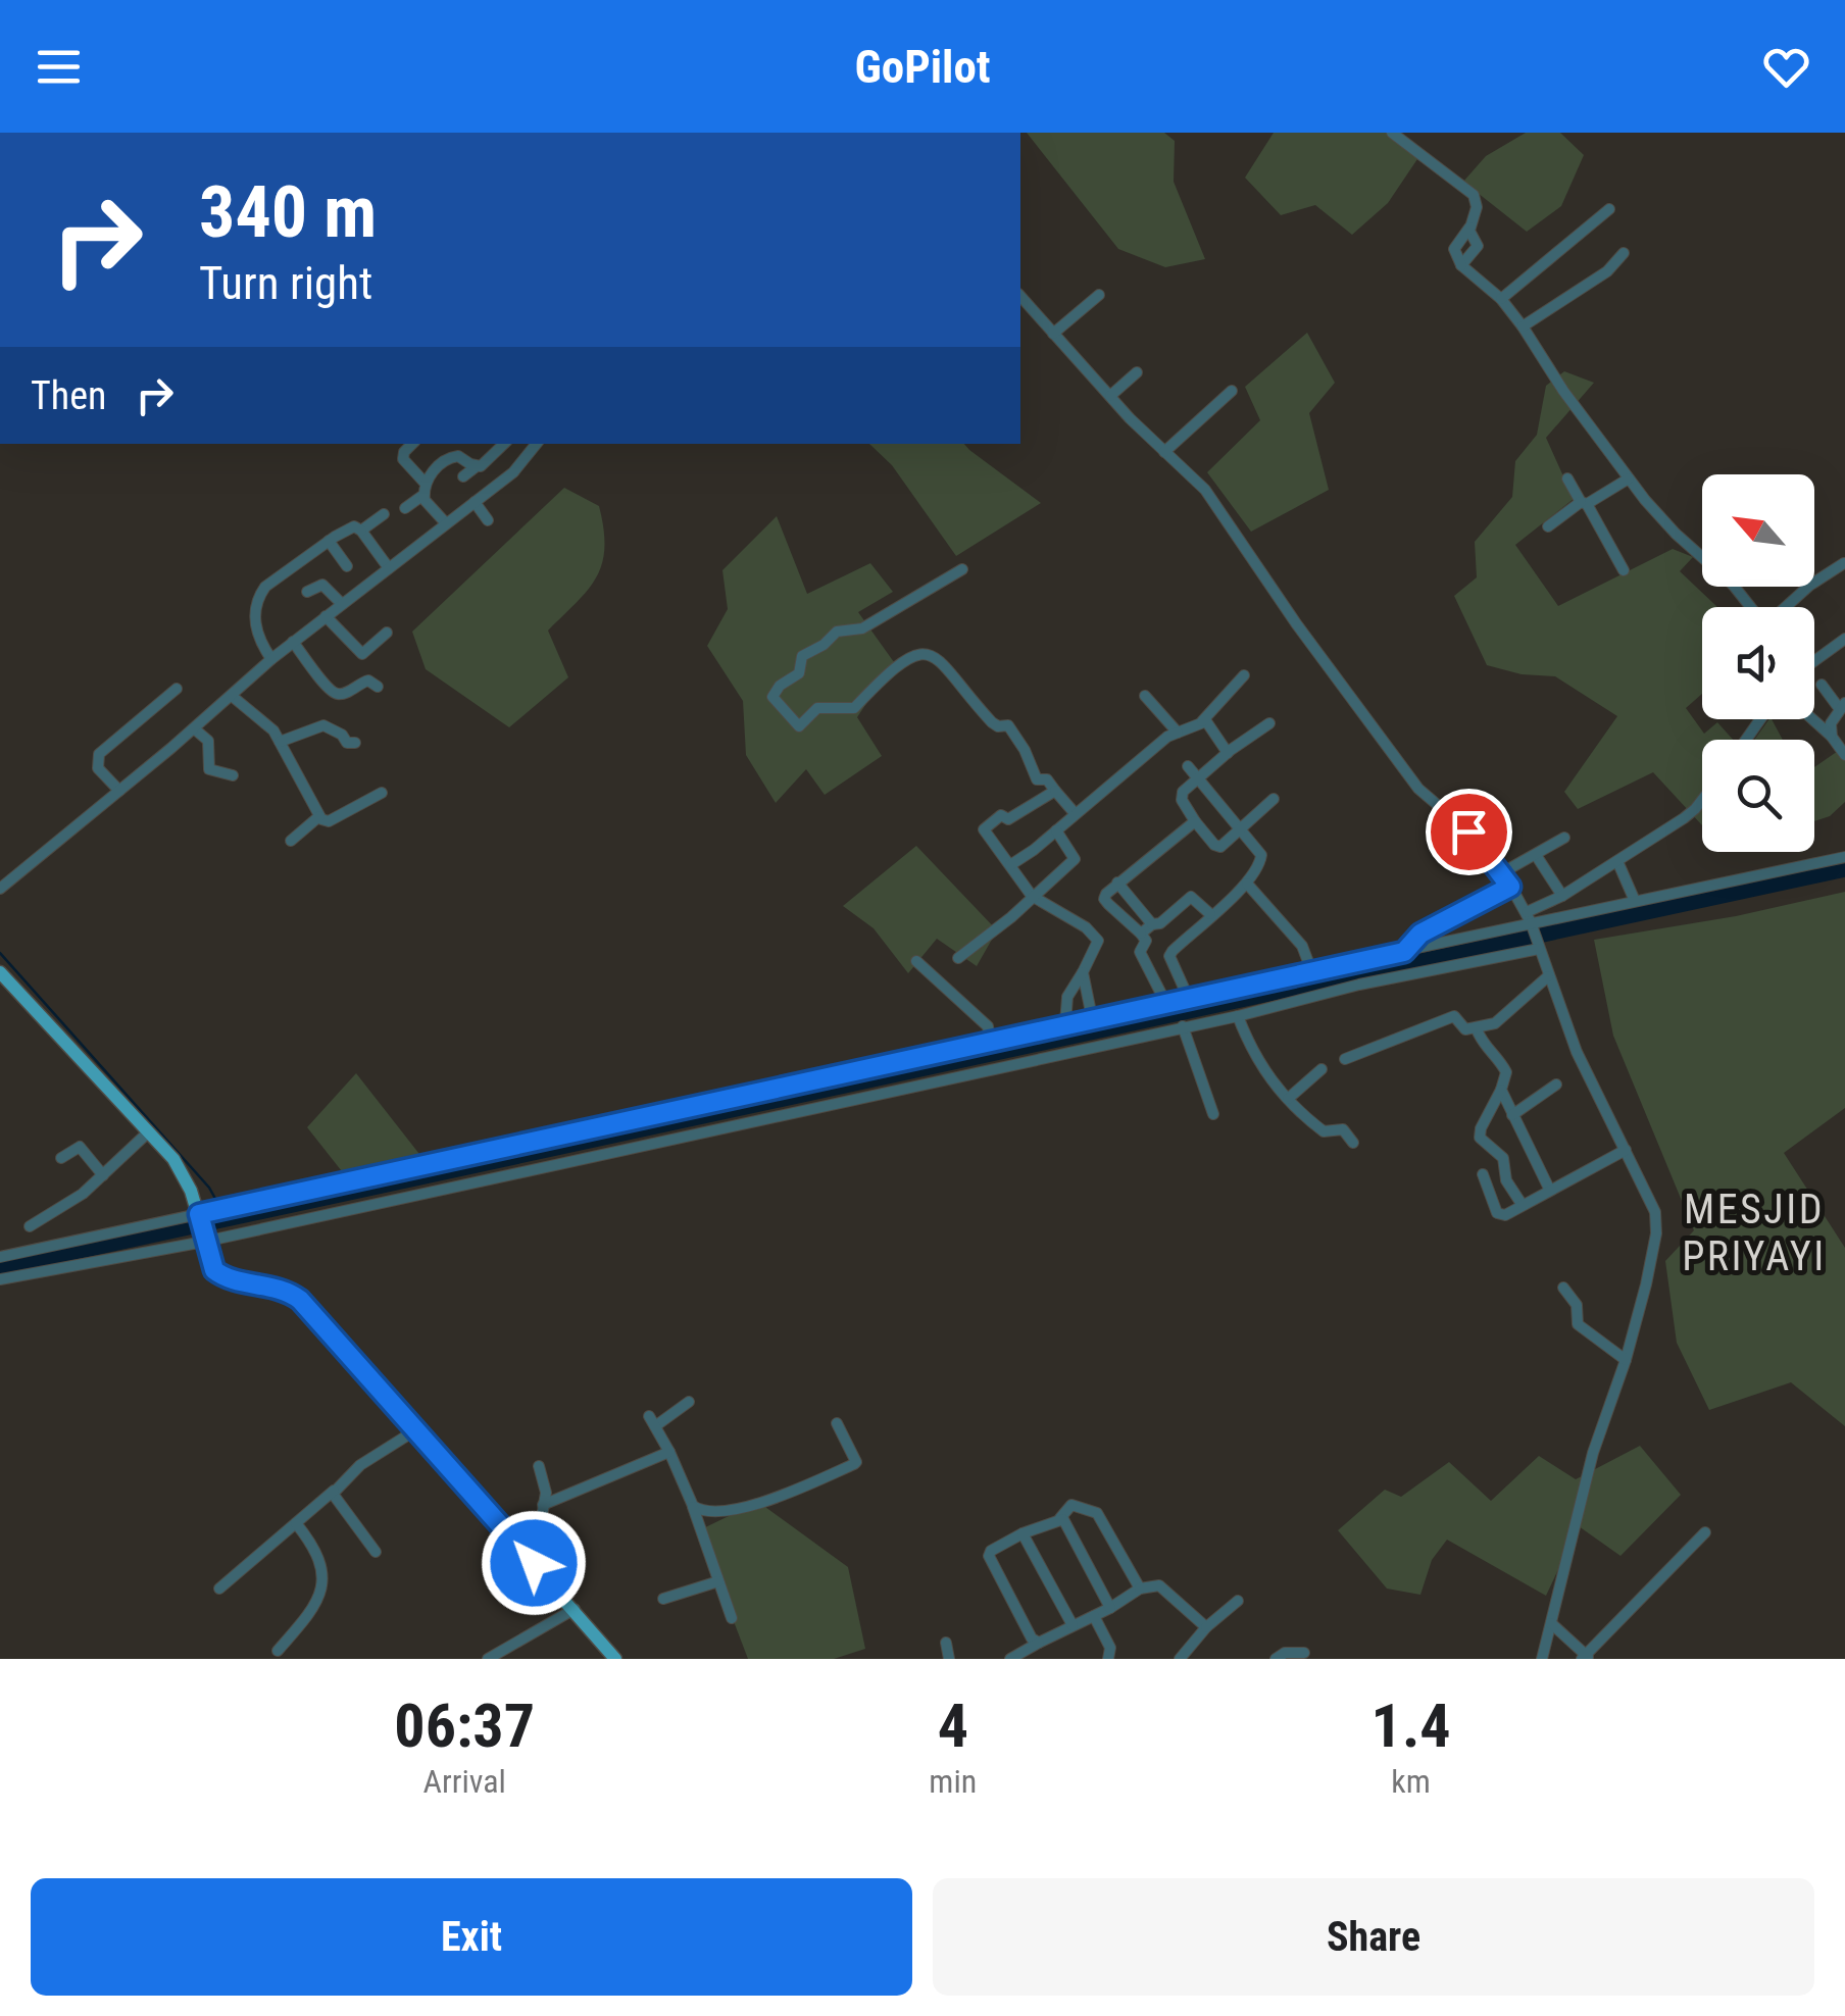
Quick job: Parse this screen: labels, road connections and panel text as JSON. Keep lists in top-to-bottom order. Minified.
{"districts":["MESJID PRIYAYI"],"north":"top left","page":{"header":"GoPilot","turn":["340 m","Turn right"],"then":"Then","eta":["06:37","Arrival","4","min","1.4","km"],"buttons":["Exit","Share"]}}
